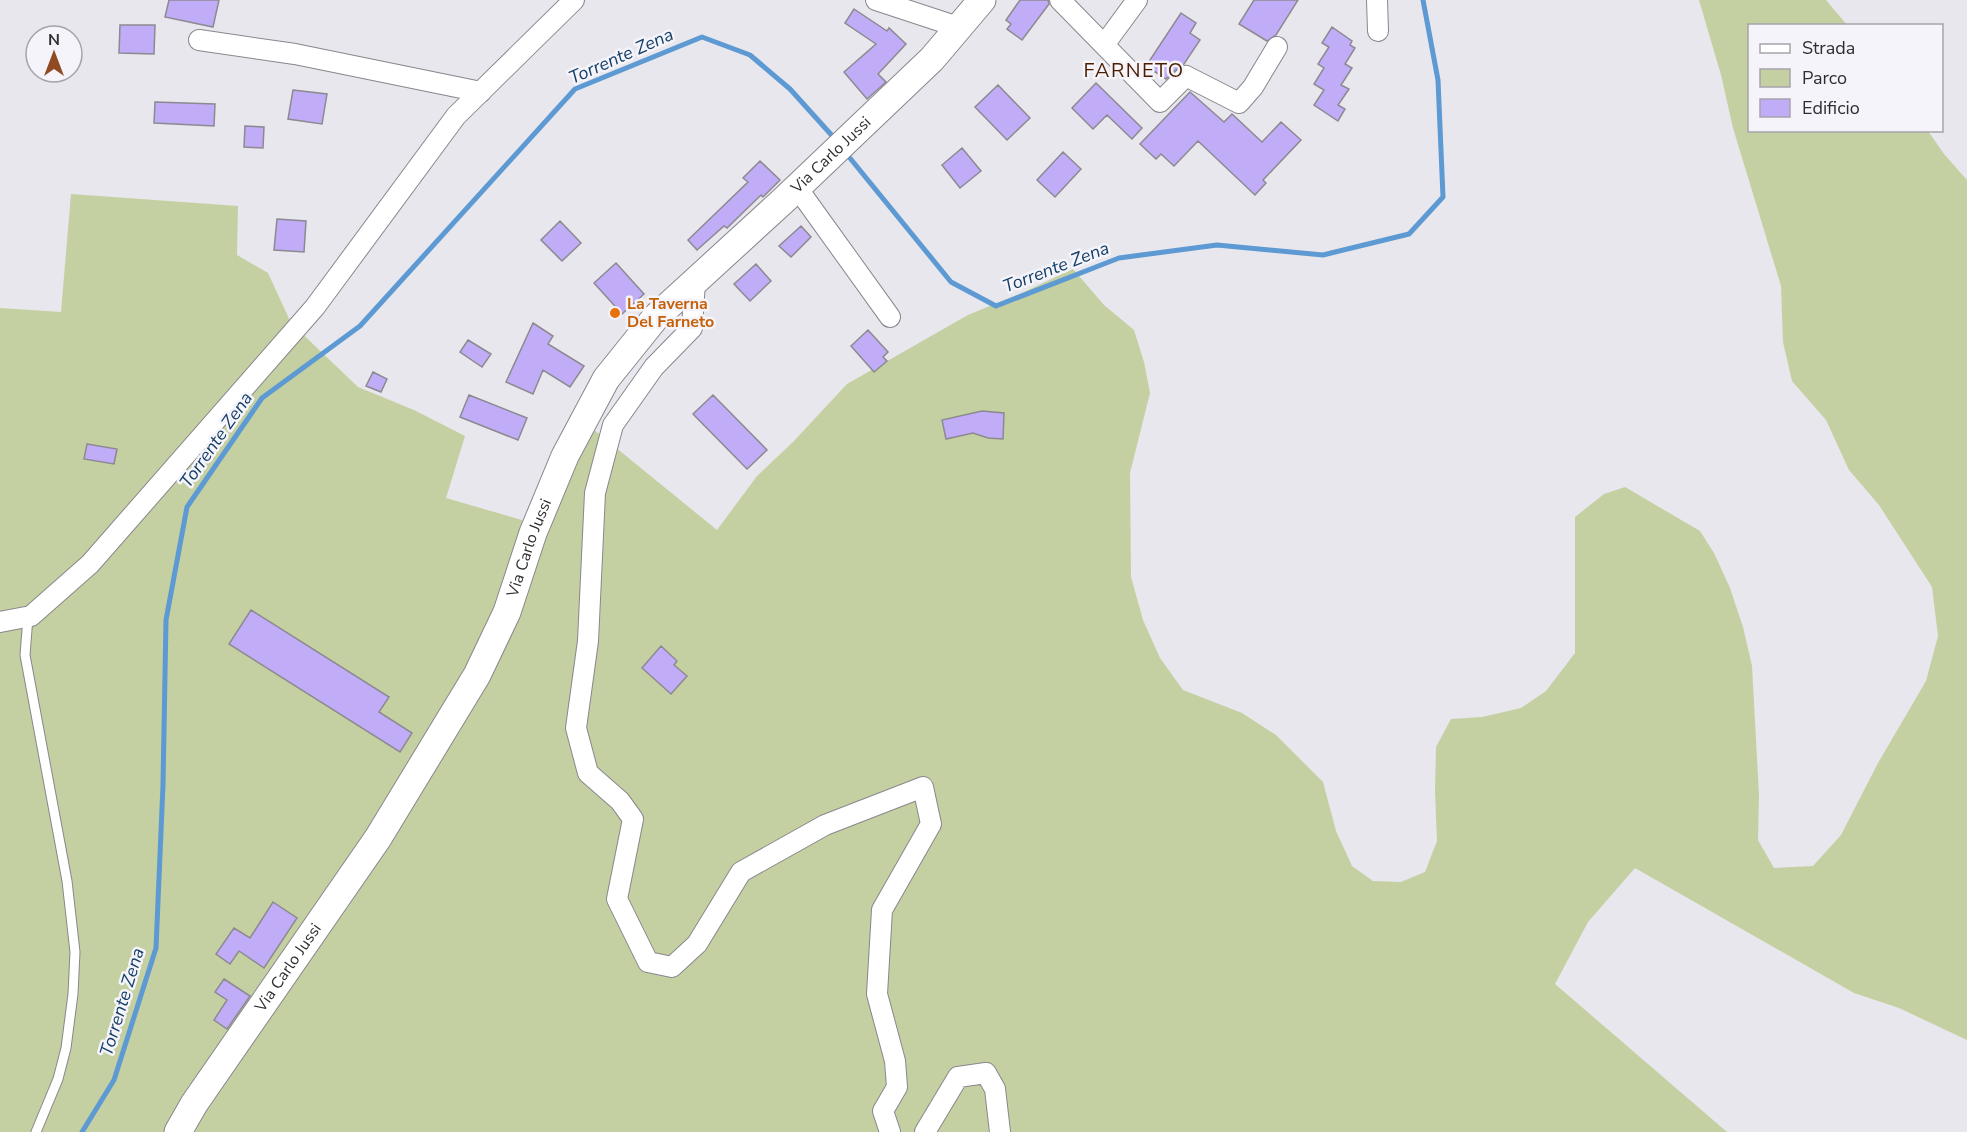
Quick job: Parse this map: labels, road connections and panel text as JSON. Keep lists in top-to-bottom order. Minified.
{"streets":{"street":["Via Carlo Jussi"]},"districts":["FARNETO"],"water":["Torrente Zena"],"places":["La Taverna Del Farneto"],"legend":["Strada","Parco","Edificio"],"north":"top"}
